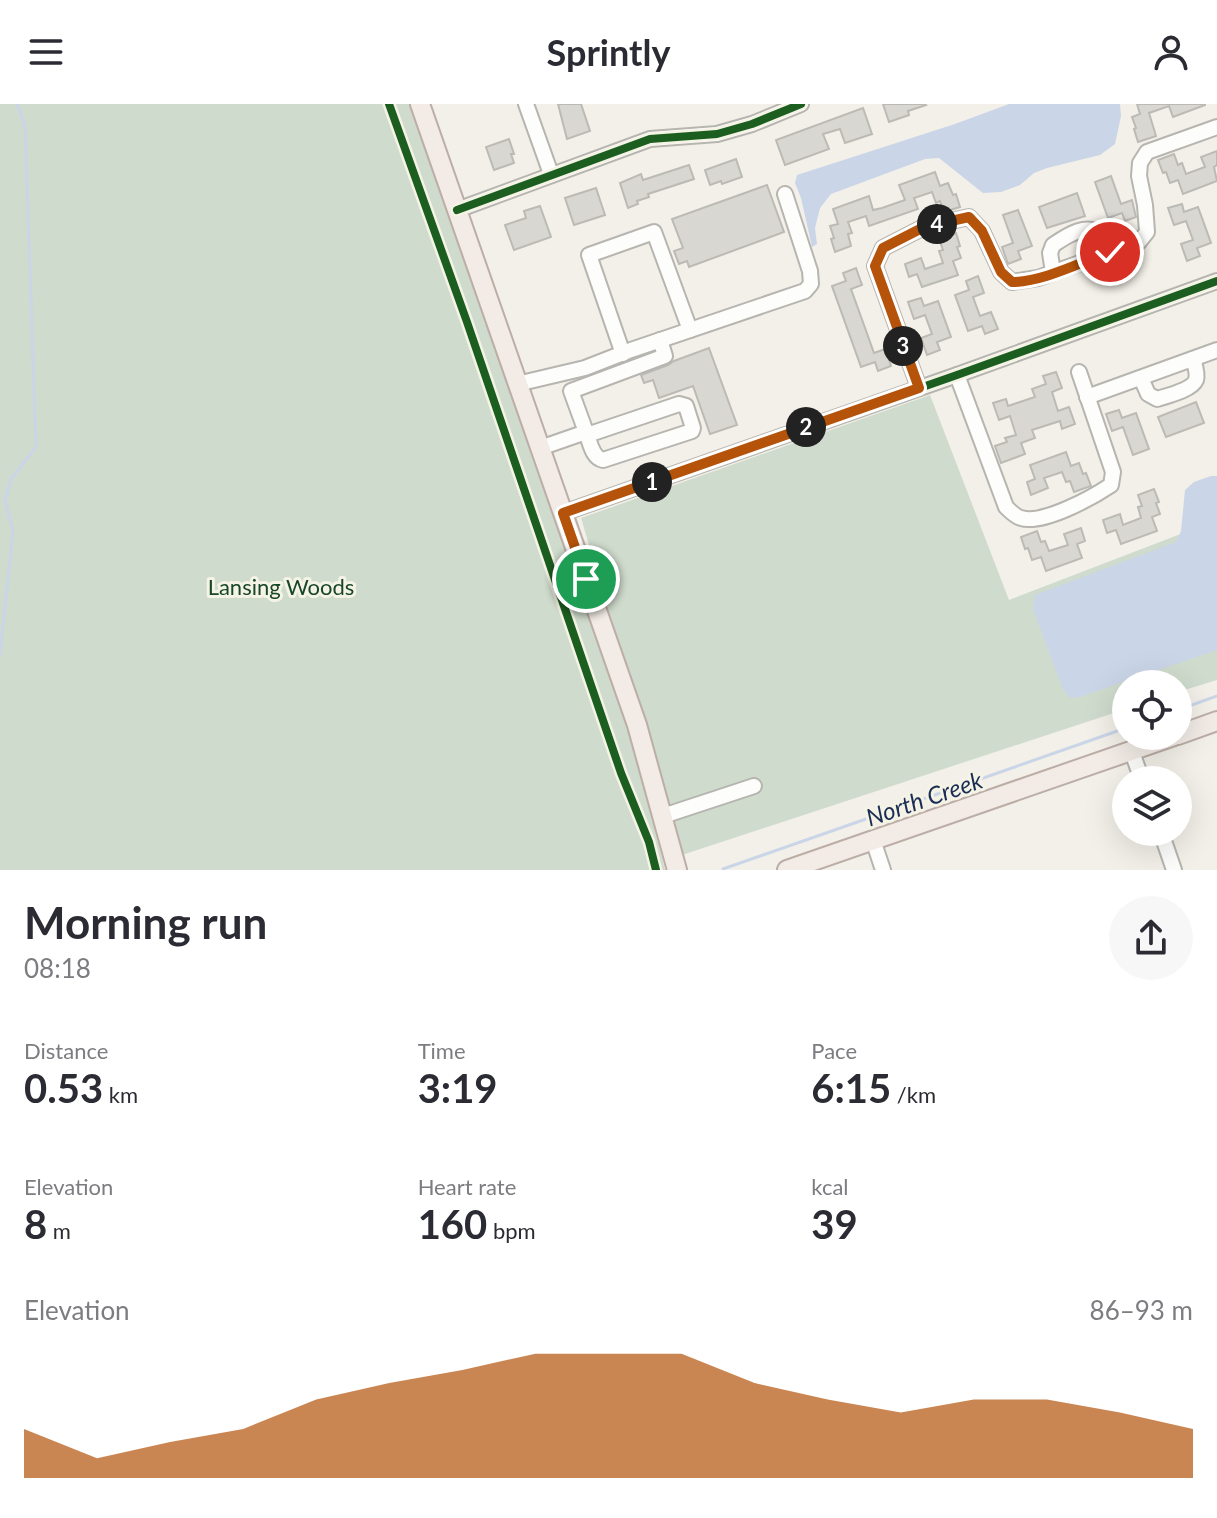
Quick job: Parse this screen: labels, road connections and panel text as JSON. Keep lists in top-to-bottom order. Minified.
{"water":["North Creek"],"parks":["Lansing Woods"],"page":{"header":"Sprintly","pins":["4","3","2","1"],"heading":["Morning run","08:18"],"stats":[["Distance","0.53 km"],["Time","3:19"],["Pace","6:15 /km"],["Elevation","8 m"],["Heart rate","160 bpm"],["kcal","39"]],"chart":["Elevation","86–93 m"]}}
